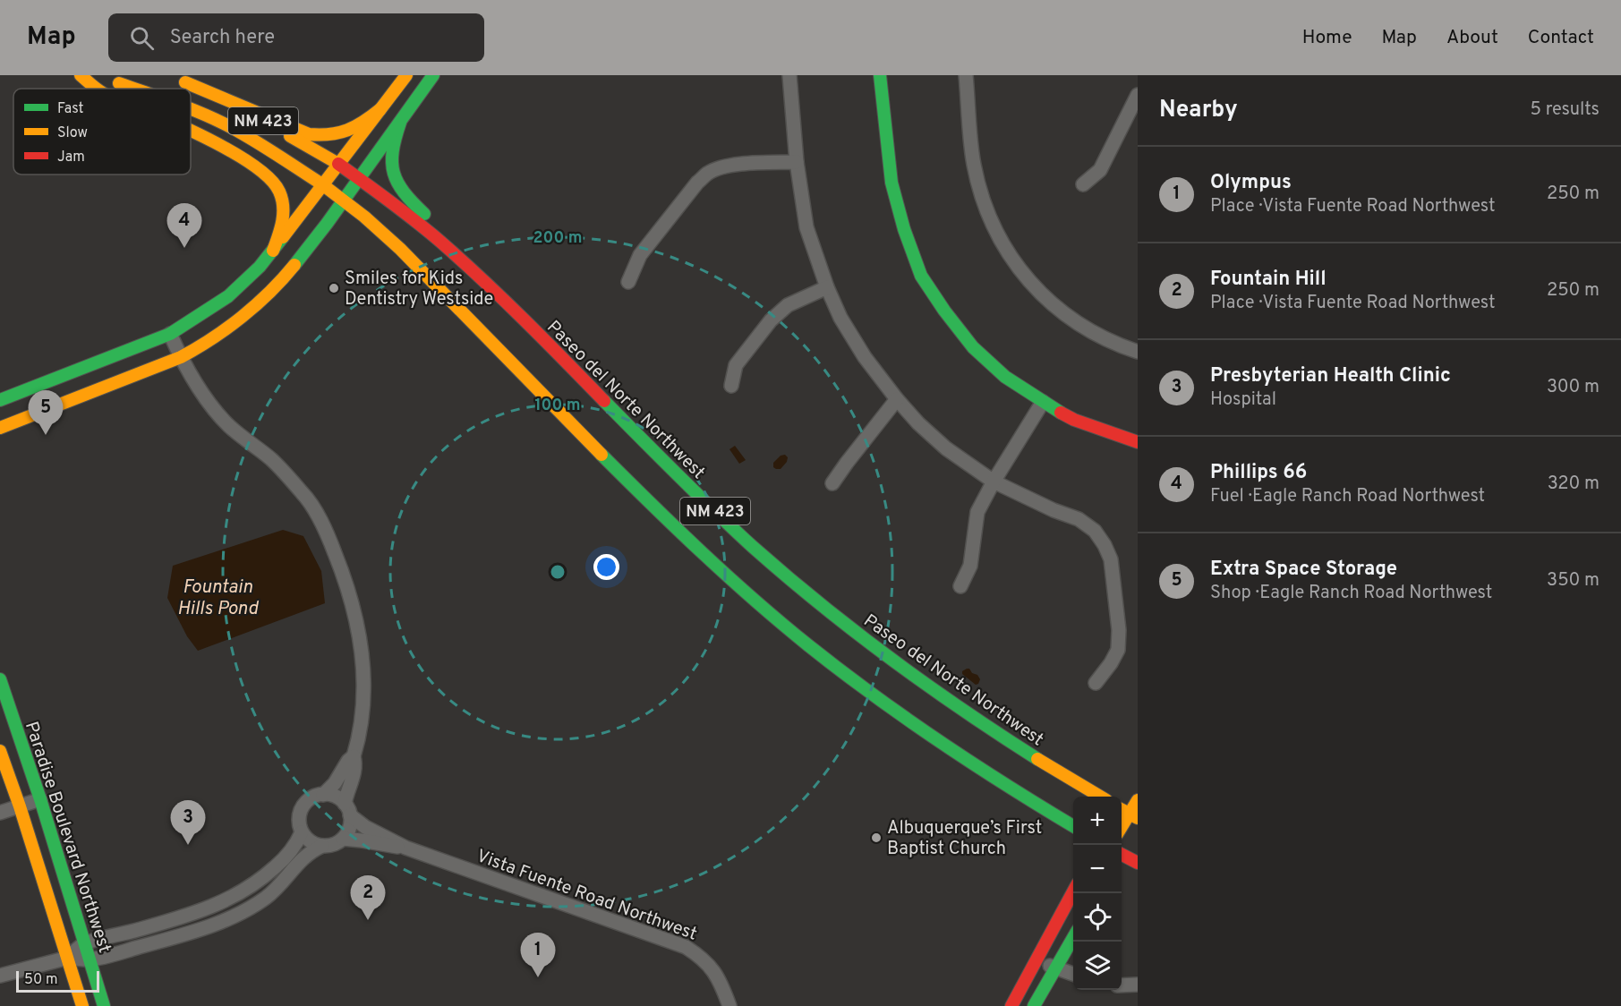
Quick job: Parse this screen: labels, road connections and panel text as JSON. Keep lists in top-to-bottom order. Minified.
{"streets":{"main road":["NM 423","Paseo del Norte Northwest","Paradise Boulevard Northwest"],"street":["Vista Fuente Road Northwest"]},"crossings":[["NM 423","Paseo del Norte Northwest"]],"water":["Fountain Hills Pond"],"places":["Smiles for Kids Dentistry Westside","Albuquerque’s First Baptist Church"],"legend":["Fast","Slow","Jam"],"scale_bar":"50 m","page":{"header":"Map","search":"Search here","nav":["Home","Map","About","Contact"],"heading":["Nearby","5 results"],"list":[{"mark":"1","name":"Olympus","note":"Place · Vista Fuente Road Northwest","value":"250 m"},{"mark":"2","name":"Fountain Hill","note":"Place · Vista Fuente Road Northwest","value":"250 m"},{"mark":"3","name":"Presbyterian Health Clinic","note":"Hospital","value":"300 m"},{"mark":"4","name":"Phillips 66","note":"Fuel · Eagle Ranch Road Northwest","value":"320 m"},{"mark":"5","name":"Extra Space Storage","note":"Shop · Eagle Ranch Road Northwest","value":"350 m"}],"pins":["4","5","3","2","1"],"map_buttons":["+","−"],"scale":"50 m"},"rings":["200 m","100 m"]}
